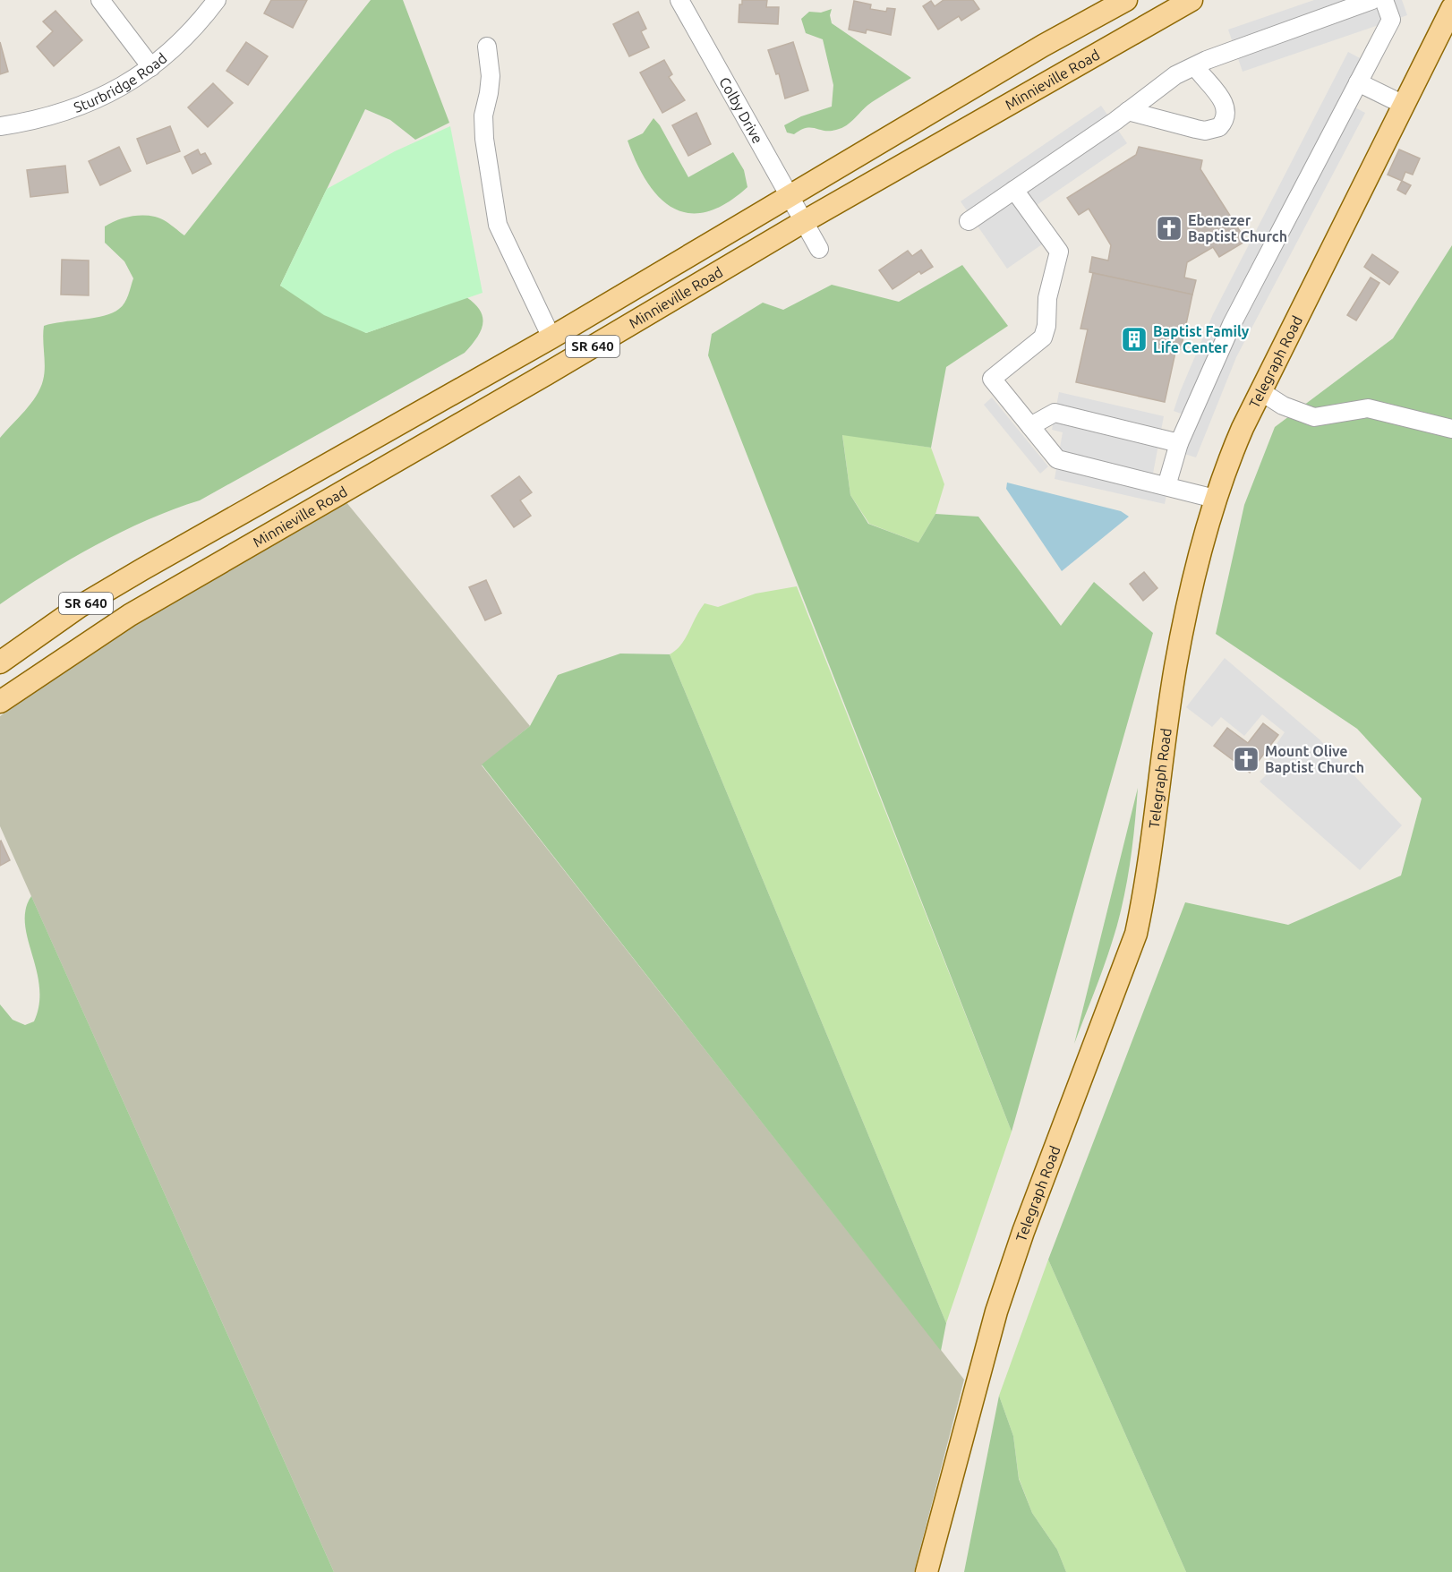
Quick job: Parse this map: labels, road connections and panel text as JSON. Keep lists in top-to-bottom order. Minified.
{"streets":{"main road":["Minnieville Road","SR 640","Telegraph Road"],"street":["Sturbridge Road","Colby Drive"]},"crossings":[["Minnieville Road","Colby Drive"]],"places":{"church":["Ebenezer Baptist Church","Mount Olive Baptist Church"],"building":["Baptist Family Life Center"]}}
